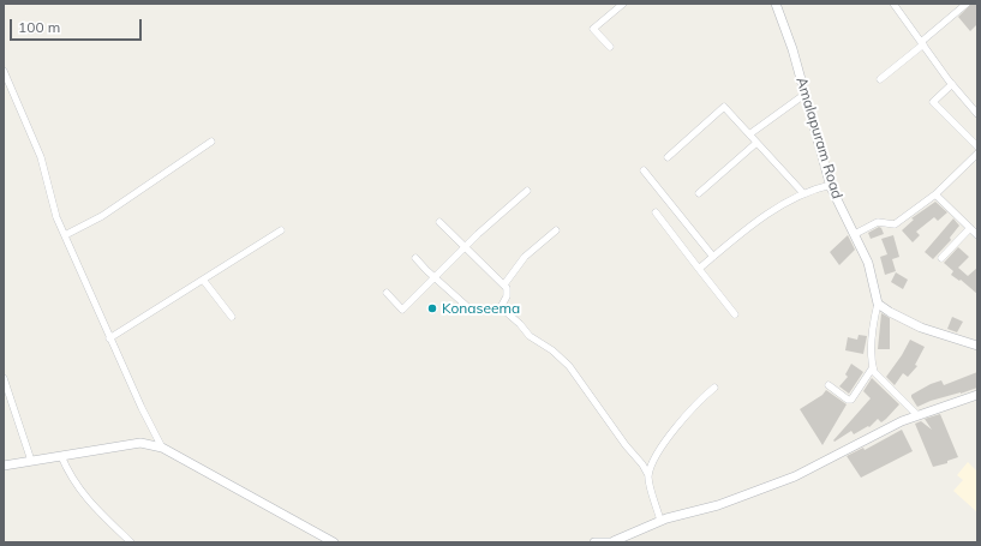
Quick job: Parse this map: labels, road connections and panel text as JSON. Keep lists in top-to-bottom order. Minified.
{"streets":{"street":["Amalapuram Road"]},"places":["Konaseema"],"scale_bar":"100 m"}
